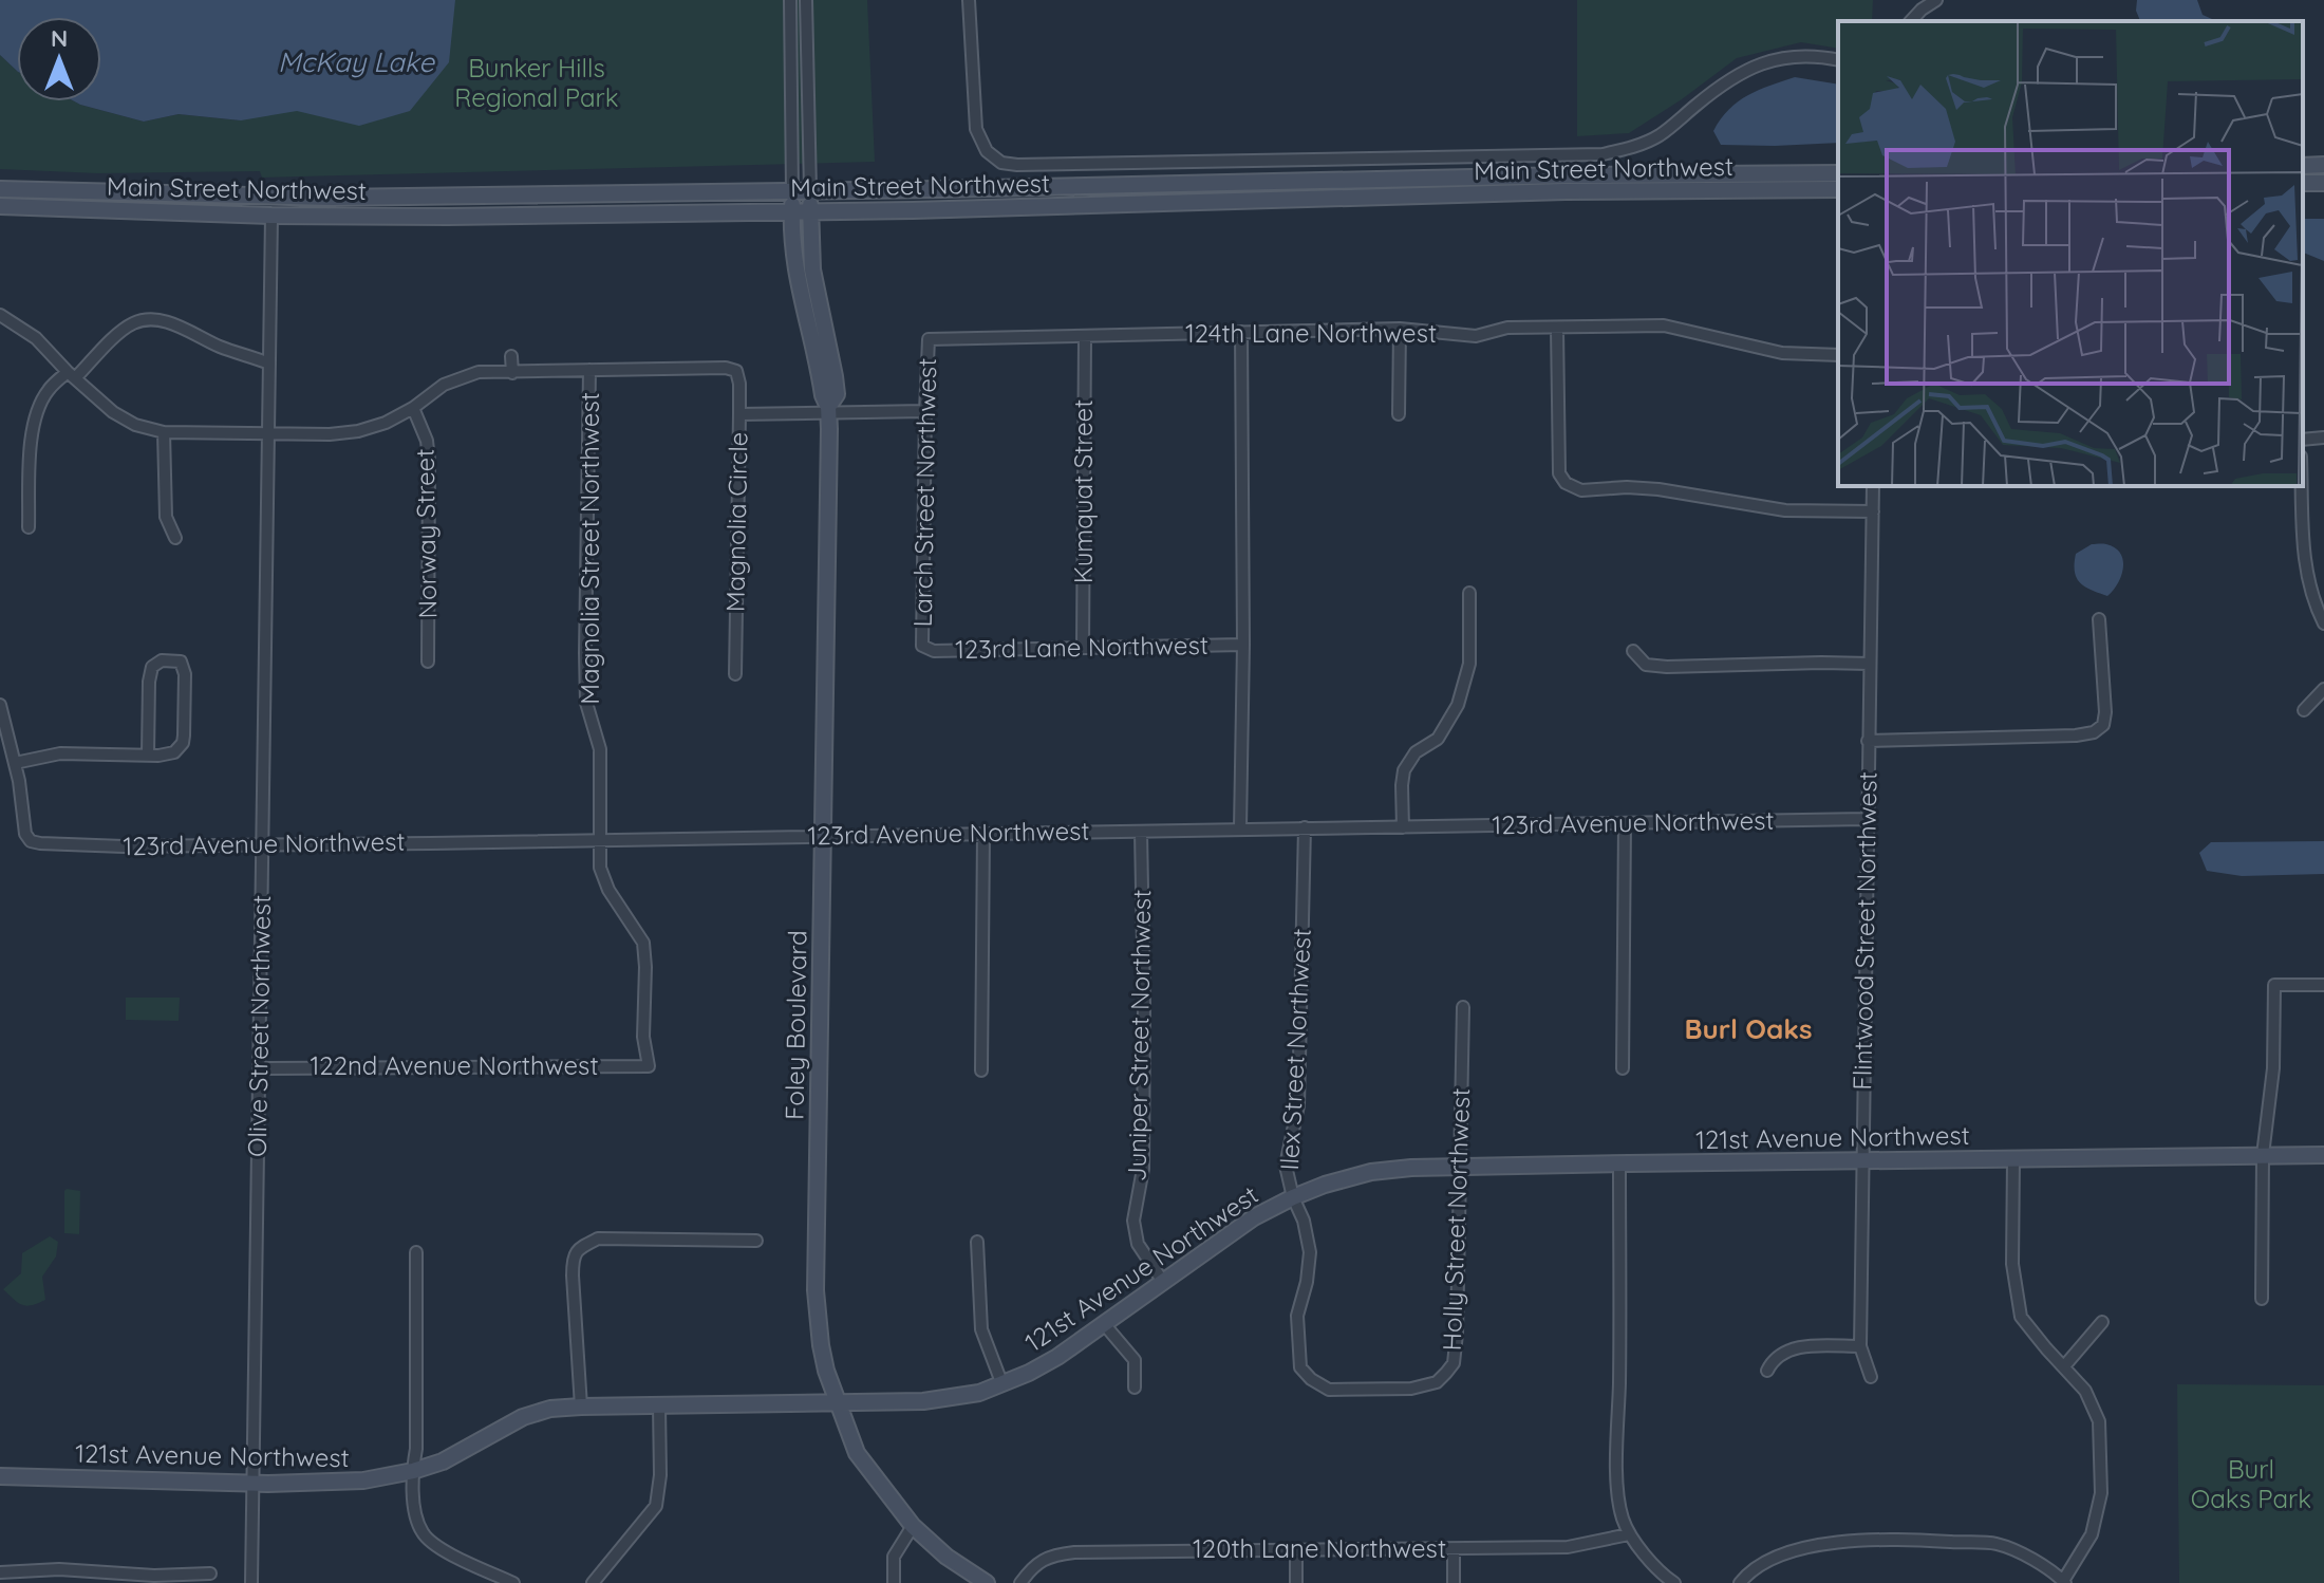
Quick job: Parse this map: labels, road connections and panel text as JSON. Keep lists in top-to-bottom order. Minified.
{"streets":{"street":["Main Street Northwest","124th Lane Northwest","Kumquat Street","Larch Street Northwest","Magnolia Circle","Norway Street","Magnolia Street Northwest","123rd Lane Northwest","123rd Avenue Northwest","Flintwood Street Northwest","Foley Boulevard","Olive Street Northwest","Juniper Street Northwest","Ilex Street Northwest","122nd Avenue Northwest","121st Avenue Northwest","Holly Street Northwest","120th Lane Northwest"]},"crossings":[["Main Street Northwest","Foley Boulevard"],["Main Street Northwest","Olive Street Northwest"],["124th Lane Northwest","Kumquat Street"],["124th Lane Northwest","Larch Street Northwest"],["Kumquat Street","123rd Lane Northwest"],["Larch Street Northwest","123rd Lane Northwest"],["Magnolia Circle","Magnolia Street Northwest"],["Magnolia Street Northwest","123rd Avenue Northwest"],["Magnolia Street Northwest","122nd Avenue Northwest"],["123rd Avenue Northwest","Flintwood Street Northwest"],["123rd Avenue Northwest","Foley Boulevard"],["123rd Avenue Northwest","Olive Street Northwest"],["123rd Avenue Northwest","Juniper Street Northwest"],["123rd Avenue Northwest","Ilex Street Northwest"],["Flintwood Street Northwest","121st Avenue Northwest"],["Foley Boulevard","121st Avenue Northwest"],["Olive Street Northwest","122nd Avenue Northwest"],["Olive Street Northwest","121st Avenue Northwest"],["Juniper Street Northwest","121st Avenue Northwest"],["Ilex Street Northwest","121st Avenue Northwest"],["Ilex Street Northwest","Holly Street Northwest"],["121st Avenue Northwest","Holly Street Northwest"]],"districts":["Burl Oaks"],"water":["McKay Lake"],"parks":["Bunker Hills Regional Park","Burl Oaks Park"],"north":"top"}
